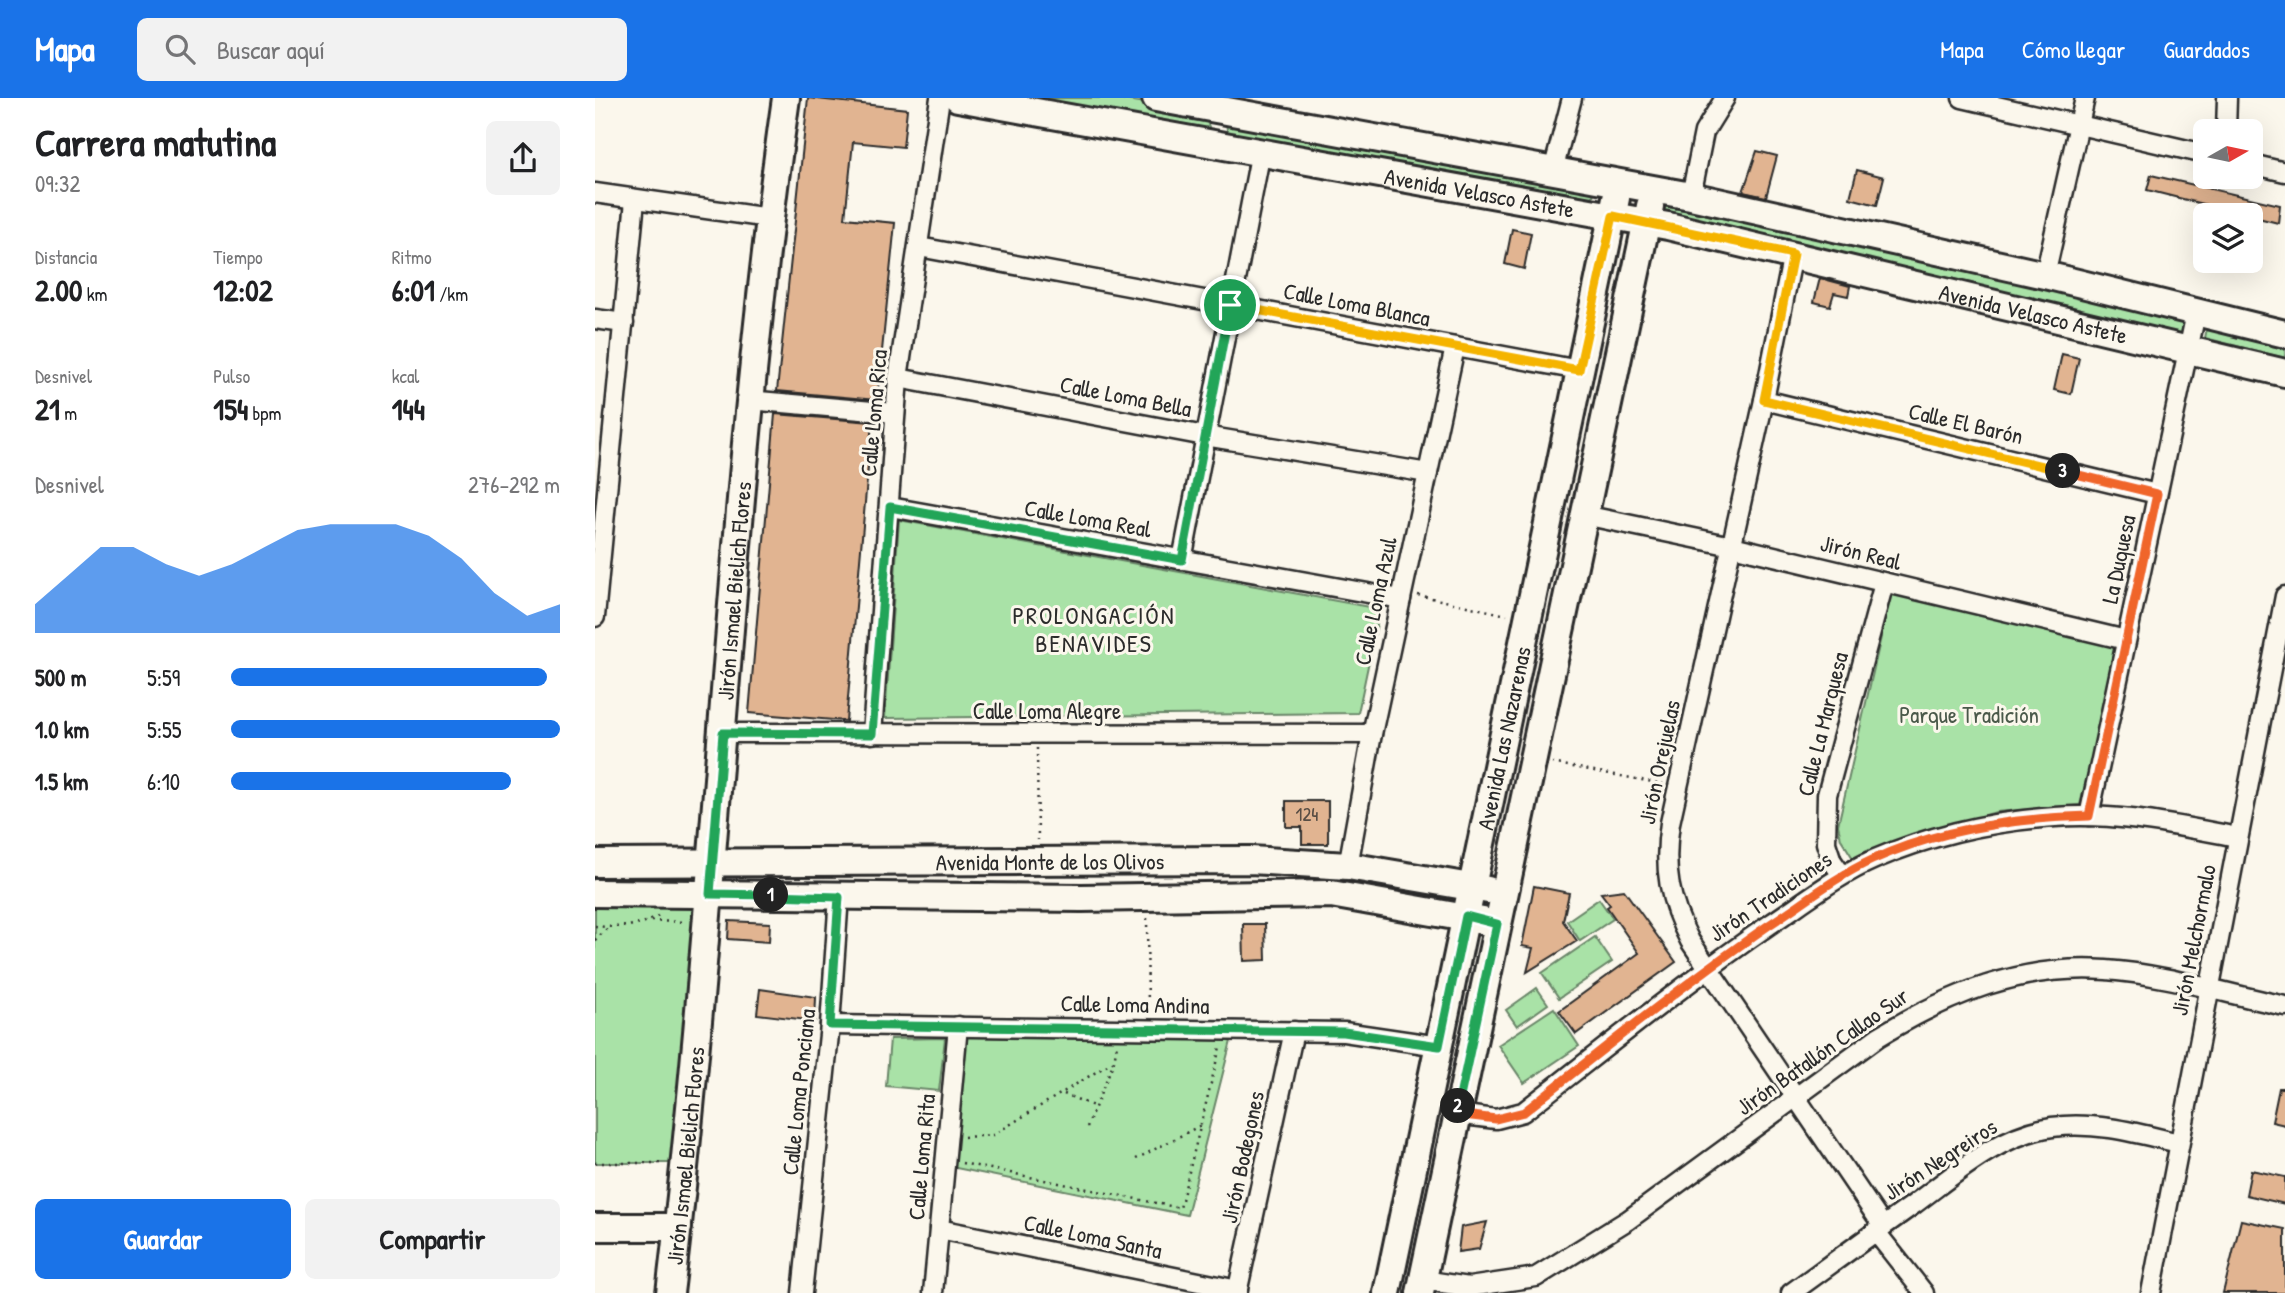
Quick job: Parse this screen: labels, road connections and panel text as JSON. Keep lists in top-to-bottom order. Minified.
{"streets":{"street":["Avenida Velasco Astete","Calle Loma Blanca","Calle Loma Bella","Calle Loma Rica","Calle El Barón","Calle Loma Real","Jirón Real","La Duquesa","Jirón Ismael Bielich Flores","Calle Loma Azul","Calle Loma Alegre","Calle La Marquesa","Avenida Las Nazarenas","Jirón Orejuelas","Avenida Monte de los Olivos","Jirón Tradiciones","Jirón Melchormalo","Calle Loma Andina","Jirón Batallón Callao Sur","Calle Loma Ponciana","Calle Loma Rita","Jirón Bodegones","Jirón Negreiros","Calle Loma Santa"]},"crossings":[["Avenida Velasco Astete","La Duquesa"],["Avenida Velasco Astete","Avenida Las Nazarenas"],["Avenida Velasco Astete","Jirón Orejuelas"],["Calle Loma Blanca","Calle Loma Rica"],["Calle Loma Blanca","Calle Loma Azul"],["Calle Loma Blanca","Avenida Las Nazarenas"],["Calle Loma Bella","Calle Loma Rica"],["Calle Loma Bella","Calle Loma Azul"],["Calle Loma Rica","Calle Loma Real"],["Calle Loma Rica","Calle Loma Alegre"],["Calle El Barón","La Duquesa"],["Calle El Barón","Jirón Orejuelas"],["Calle Loma Real","Calle Loma Azul"],["Jirón Real","La Duquesa"],["Jirón Real","Calle La Marquesa"],["Jirón Real","Avenida Las Nazarenas"],["Jirón Real","Jirón Orejuelas"],["La Duquesa","Jirón Tradiciones"],["Jirón Ismael Bielich Flores","Calle Loma Alegre"],["Jirón Ismael Bielich Flores","Avenida Monte de los Olivos"],["Calle Loma Azul","Calle Loma Alegre"],["Calle Loma Azul","Avenida Monte de los Olivos"],["Calle La Marquesa","Jirón Tradiciones"],["Avenida Las Nazarenas","Avenida Monte de los Olivos"],["Avenida Las Nazarenas","Jirón Tradiciones"],["Avenida Las Nazarenas","Calle Loma Andina"],["Avenida Las Nazarenas","Jirón Batallón Callao Sur"],["Jirón Orejuelas","Jirón Tradiciones"],["Jirón Orejuelas","Jirón Batallón Callao Sur"],["Jirón Orejuelas","Jirón Negreiros"],["Avenida Monte de los Olivos","Calle Loma Ponciana"],["Jirón Tradiciones","Jirón Melchormalo"],["Jirón Melchormalo","Jirón Batallón Callao Sur"],["Jirón Melchormalo","Jirón Negreiros"],["Calle Loma Andina","Calle Loma Ponciana"],["Calle Loma Andina","Calle Loma Rita"],["Calle Loma Andina","Jirón Bodegones"],["Calle Loma Rita","Calle Loma Santa"],["Jirón Bodegones","Calle Loma Santa"]],"districts":["PROLONGACIÓN BENAVIDES"],"parks":["Parque Tradición"],"house_numbers":["124"],"north":"right","page":{"header":"Mapa","search":"Buscar aquí","nav":["Mapa","Cómo llegar","Guardados"],"heading":["Carrera matutina","09:32"],"stats":[["Distancia","2.00 km"],["Tiempo","12:02"],["Ritmo","6:01 /km"],["Desnivel","21 m"],["Pulso","154 bpm"],["kcal","144"]],"pins":["3","1","2"],"chart":["Desnivel","276–292 m"],"list":[{"name":"500 m","note":"5:59"},{"name":"1.0 km","note":"5:55"},{"name":"1.5 km","note":"6:10"}],"buttons":["Guardar","Compartir"]}}
